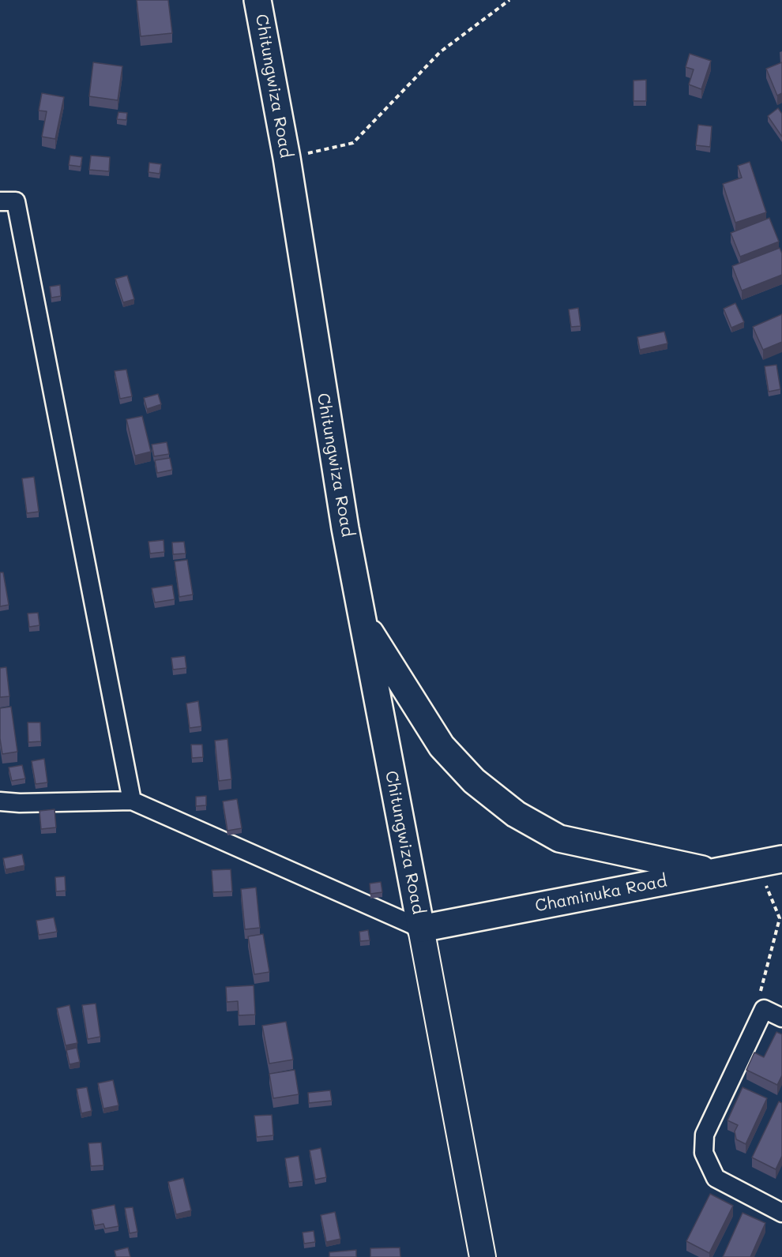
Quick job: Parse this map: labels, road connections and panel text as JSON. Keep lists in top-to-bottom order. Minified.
{"streets":{"main road":["Chitungwiza Road","Chaminuka Road"]},"crossings":[["Chitungwiza Road","Chaminuka Road"]]}
